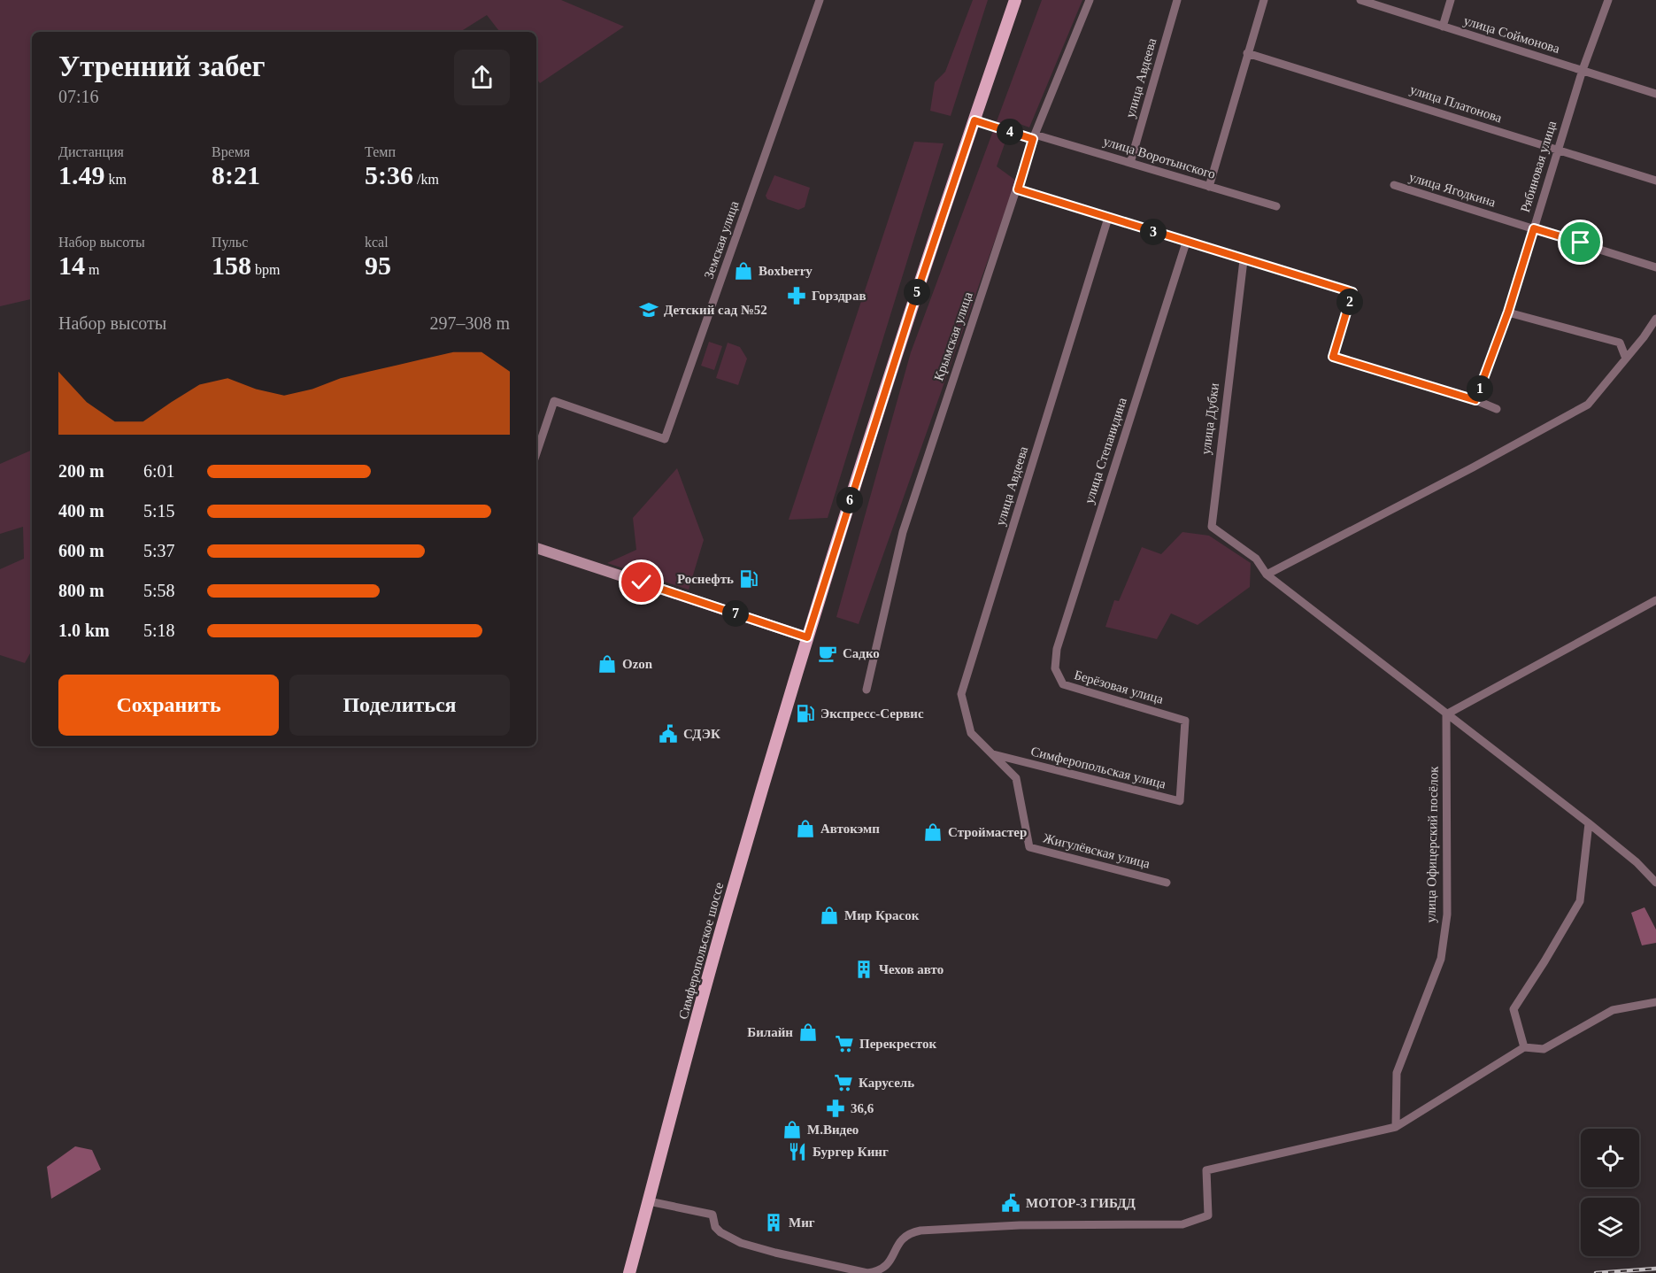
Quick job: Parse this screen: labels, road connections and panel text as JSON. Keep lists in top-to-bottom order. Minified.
{"streets":{"main road":["Симферопольское шоссе"],"street":["улица Соймонова","улица Авдеева","улица Платонова","улица Воротынского","Рябиновая улица","улица Ягодкина","Земская улица","Крымская улица","улица Дубки","улица Степанидина","Берёзовая улица","Симферопольская улица","улица Офицерский посёлок","Жигулёвская улица"]},"crossings":[["улица Соймонова","Рябиновая улица"],["улица Авдеева","улица Воротынского"],["улица Авдеева","Симферопольская улица"],["улица Авдеева","Жигулёвская улица"],["улица Платонова","Рябиновая улица"],["улица Воротынского","Крымская улица"],["улица Воротынского","Симферопольское шоссе"],["Рябиновая улица","улица Ягодкина"],["улица Степанидина","Берёзовая улица"],["Берёзовая улица","Симферопольская улица"],["Симферопольская улица","Жигулёвская улица"]],"places":{"shop":["Boxberry","Ozon","Автокэмп","Строймастер","Мир Красок","Билайн","М.Видео"],"pharmacy":["Горздрав","36,6"],"school or university":["Детский сад №52"],"fuel station":["Роснефть","Экспресс-Сервис"],"cafe":["Садко"],"public building":["СДЭК","МОТОР-3 ГИБДД"],"building":["Чехов авто","Миг"],"supermarket":["Перекресток","Карусель"],"restaurant":["Бургер Кинг"]},"page":{"heading":["Утренний забег","07:16"],"pins":["4","3","5","2","1","6","7"],"stats":[["Дистанция","1.49 km"],["Время","8:21"],["Темп","5:36 /km"],["Набор высоты","14 m"],["Пульс","158 bpm"],["kcal","95"]],"chart":["Набор высоты","297–308 m"],"list":[{"name":"200 m","note":"6:01"},{"name":"400 m","note":"5:15"},{"name":"600 m","note":"5:37"},{"name":"800 m","note":"5:58"},{"name":"1.0 km","note":"5:18"}],"buttons":["Сохранить","Поделиться"]}}
